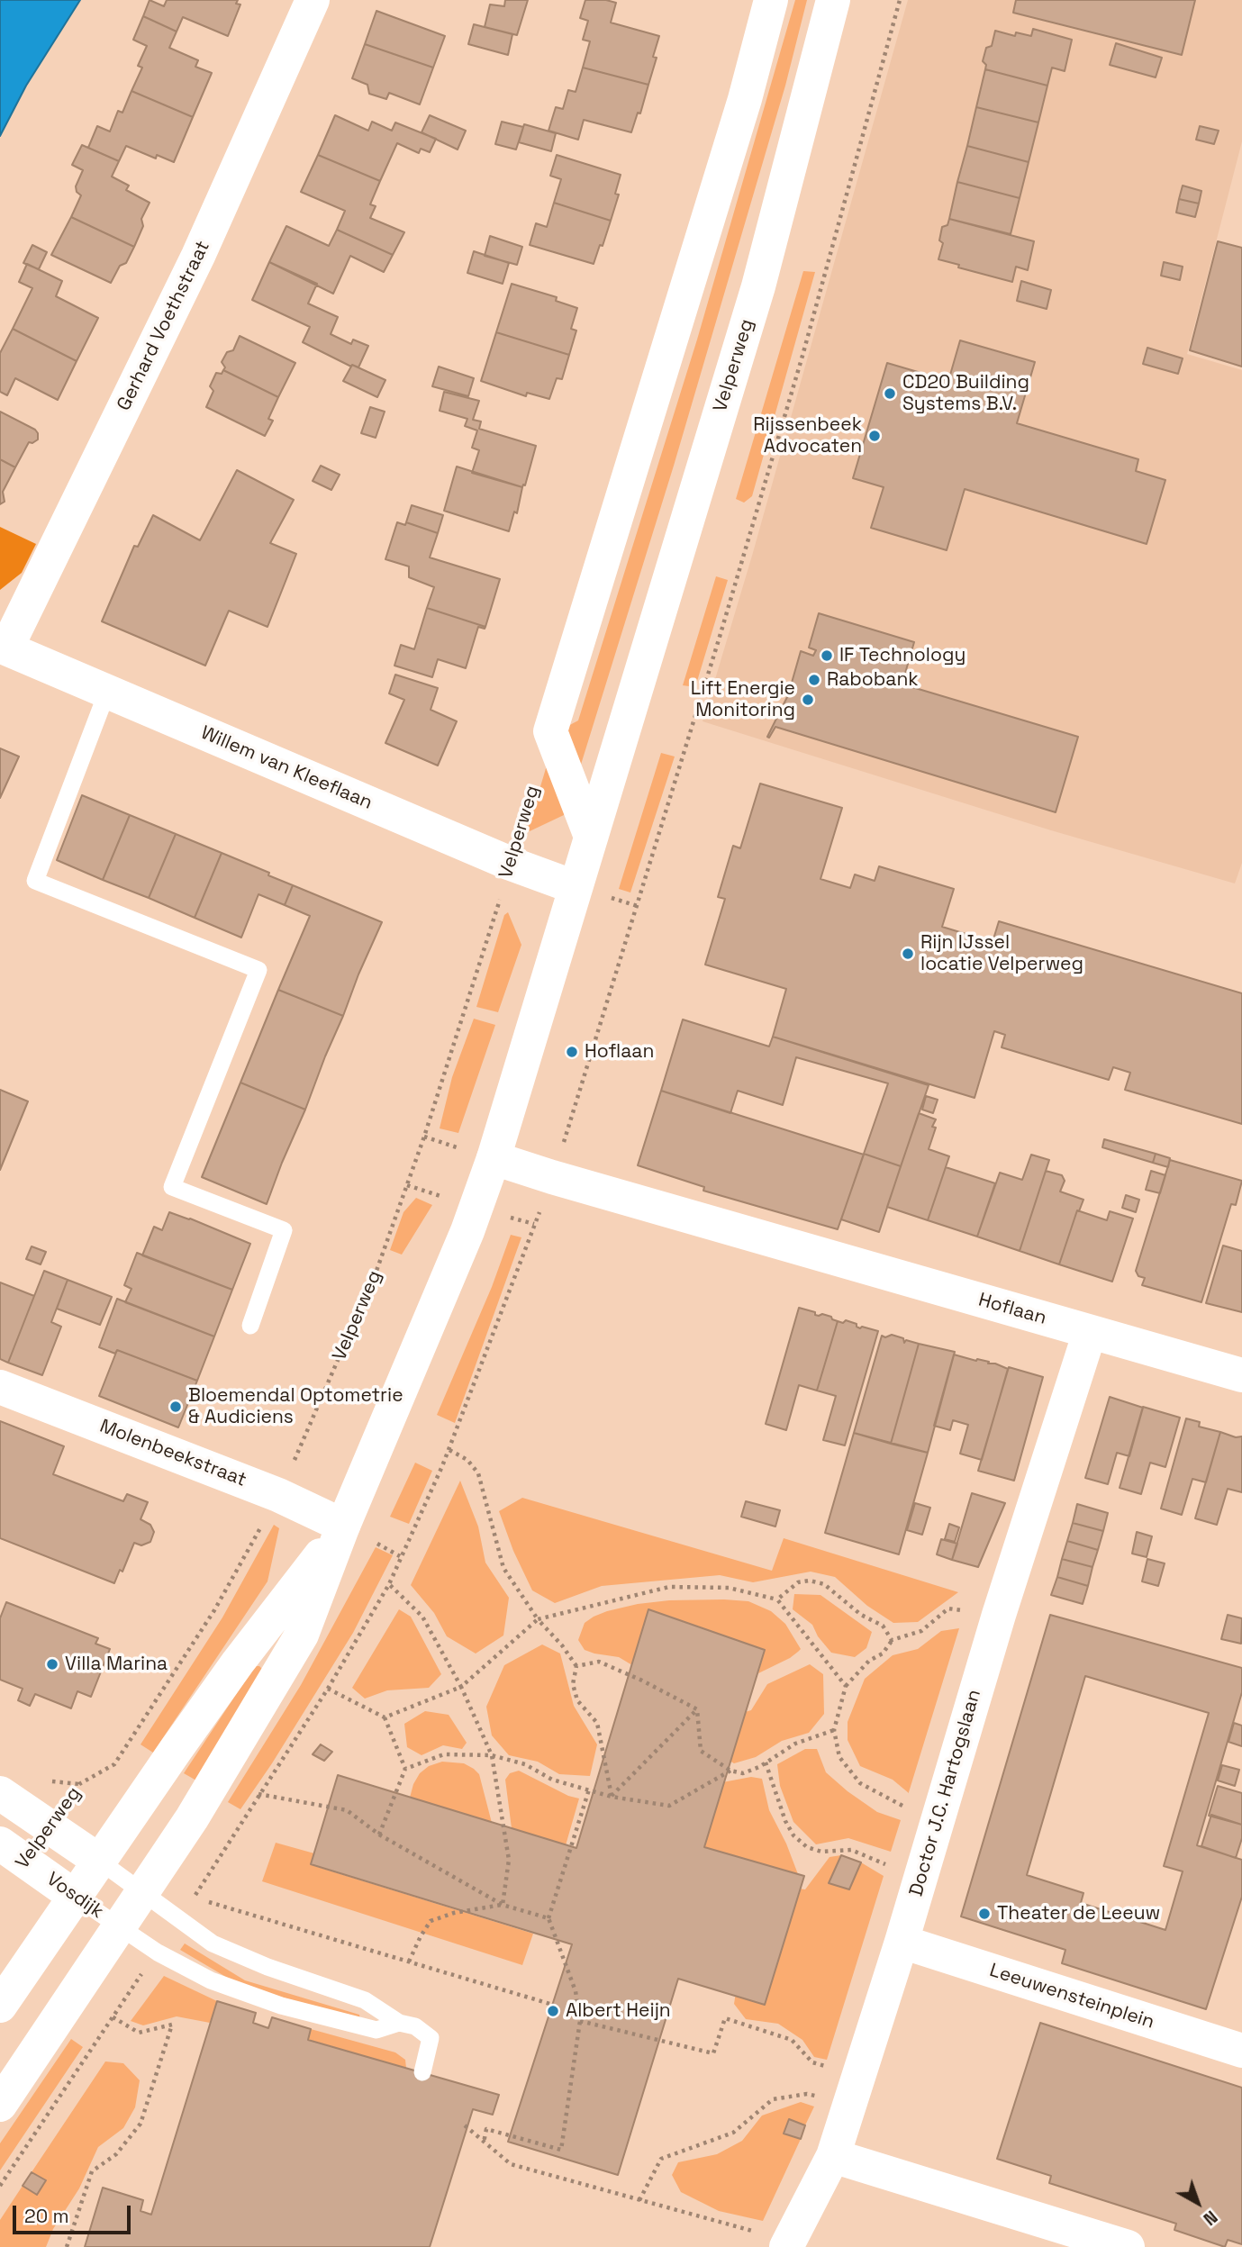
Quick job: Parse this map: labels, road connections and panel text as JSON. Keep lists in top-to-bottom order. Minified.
{"streets":{"street":["Gerhard Voethstraat","Velperweg","Willem van Kleeflaan","Hoflaan","Molenbeekstraat","Doctor J.C. Hartogslaan","Vosdijk","Leeuwensteinplein"]},"crossings":[["Gerhard Voethstraat","Willem van Kleeflaan"],["Velperweg","Willem van Kleeflaan"],["Velperweg","Hoflaan"],["Velperweg","Molenbeekstraat"],["Velperweg","Vosdijk"],["Hoflaan","Doctor J.C. Hartogslaan"],["Doctor J.C. Hartogslaan","Leeuwensteinplein"]],"places":["CD20 Building Systems B.V.","Rijssenbeek Advocaten","IF Technology","Rabobank","Lift Energie Monitoring","Rijn IJssel locatie Velperweg","Hoflaan","Bloemendal Optometrie & Audiciens","Villa Marina","Theater de Leeuw","Albert Heijn"],"scale_bar":"20 m","north":"bottom right"}
